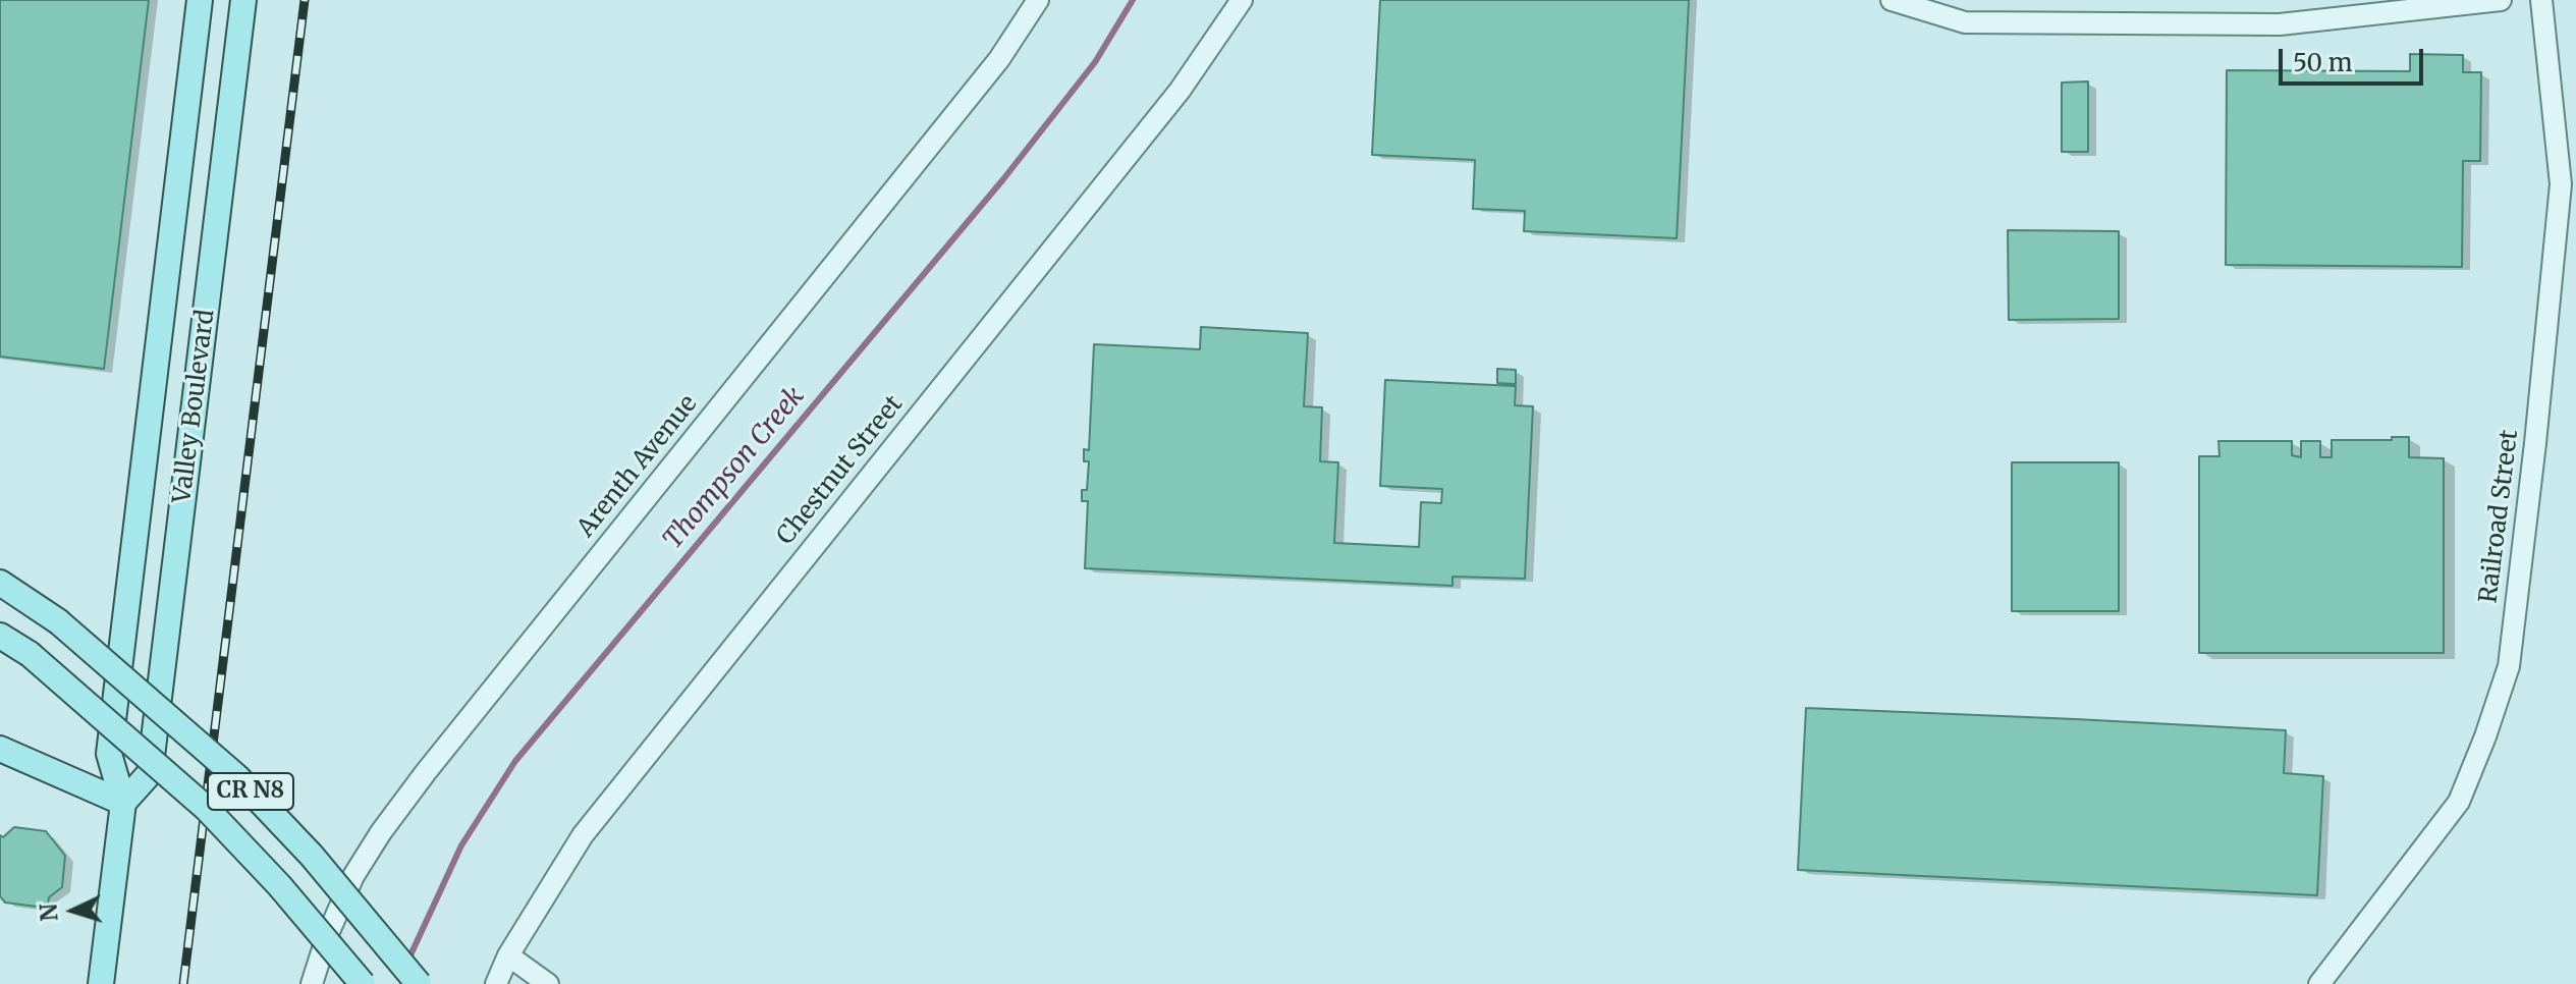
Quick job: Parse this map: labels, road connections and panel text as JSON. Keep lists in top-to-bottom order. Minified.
{"streets":{"main road":["Valley Boulevard","CR N8"],"street":["Arenth Avenue","Chestnut Street","Railroad Street"]},"water":["Thompson Creek"],"scale_bar":"50 m","north":"left"}
